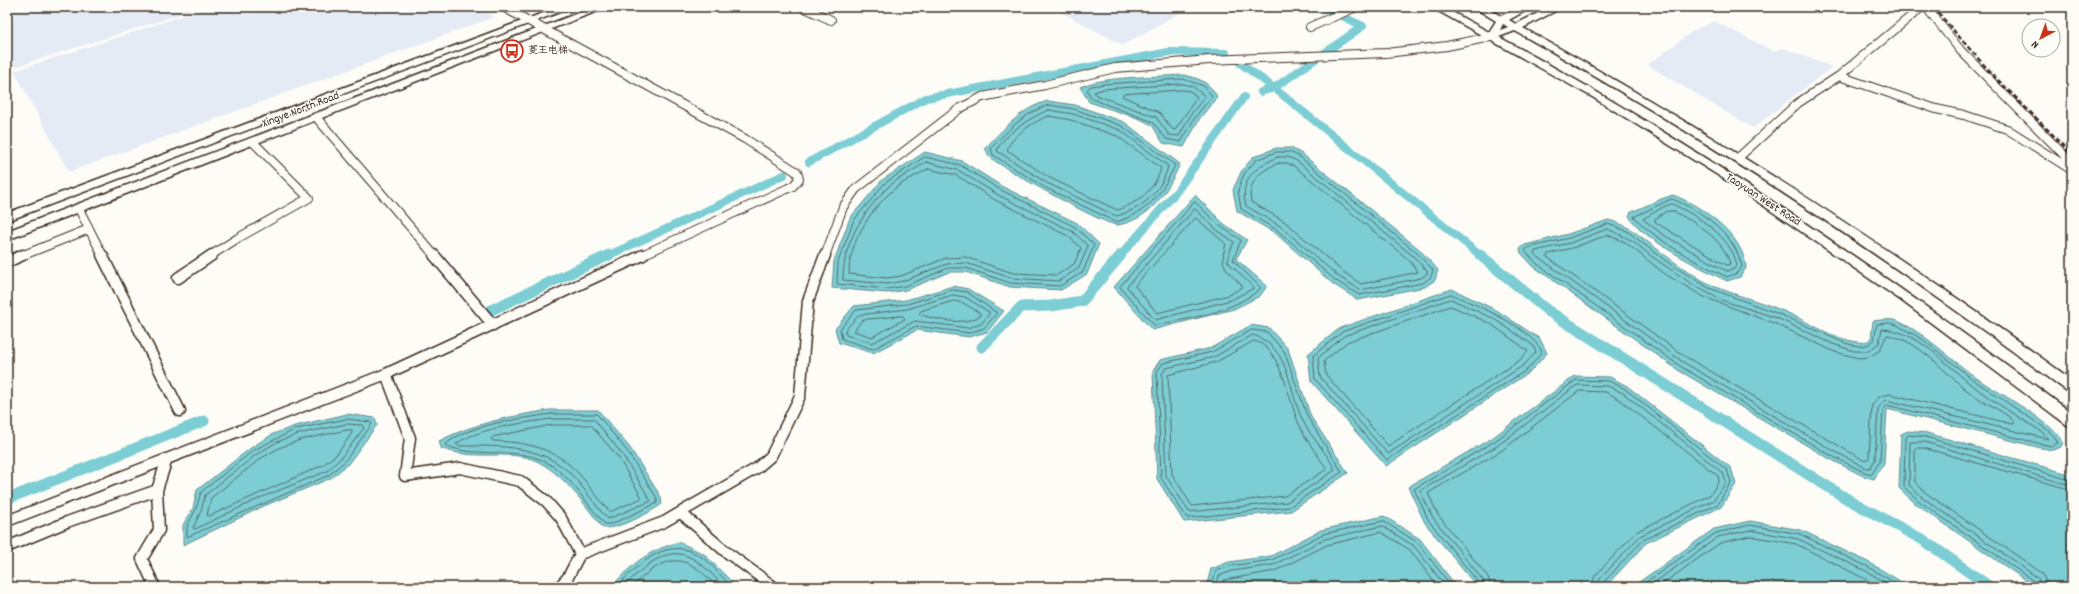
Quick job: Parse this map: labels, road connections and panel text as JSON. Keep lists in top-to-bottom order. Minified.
{"streets":{"main road":["Xingye North Road","Taoyuan West Road"]},"places":{"bus stop":["菱王电梯"]},"north":"bottom left"}
